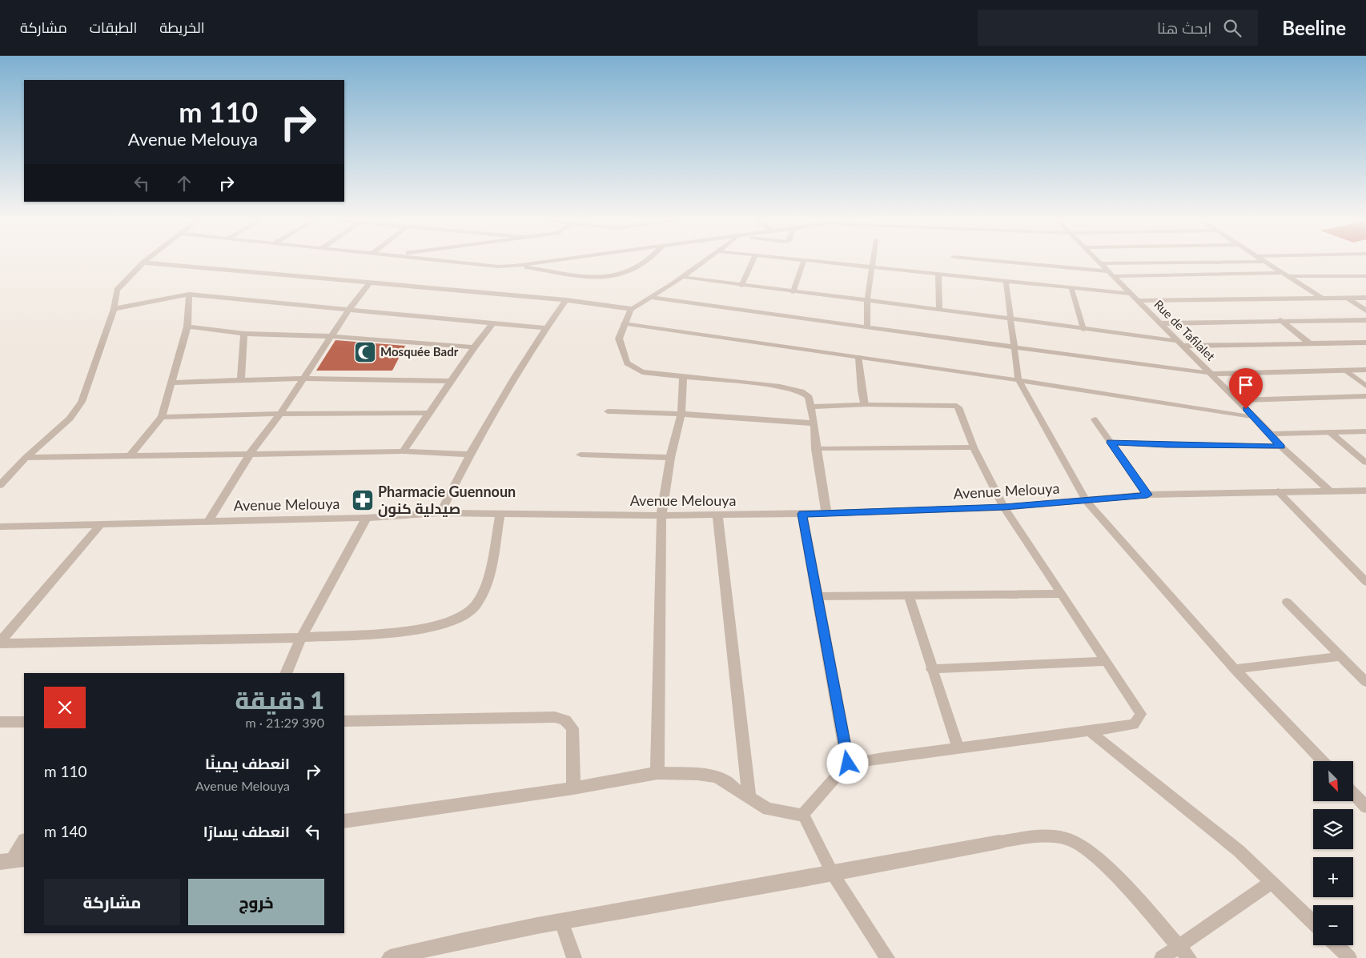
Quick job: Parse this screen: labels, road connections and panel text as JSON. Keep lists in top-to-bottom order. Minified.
{"streets":{"street":["Rue de Tafilalet","Avenue Melouya"]},"crossings":[["Rue de Tafilalet","Avenue Melouya"]],"places":{"mosque":["Mosquée Badr"],"pharmacy":["Pharmacie Guennoun صيدلية كنون"]},"north":"bottom right","page":{"header":"Beeline","search":"ابحث هنا","nav":["الخريطة","الطبقات","مشاركة"],"turn":["110 m","Avenue Melouya"],"heading":["1 دقيقة","390 m · 21:29"],"list":[{"name":"انعطف يمينًا","note":"Avenue Melouya","value":"110 m"},{"name":"انعطف يسارًا","value":"140 m"}],"map_buttons":["+","−"],"buttons":["خروج","مشاركة"]}}
